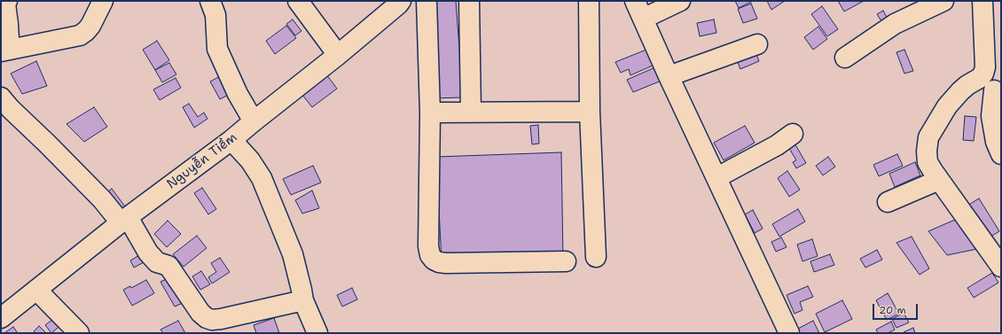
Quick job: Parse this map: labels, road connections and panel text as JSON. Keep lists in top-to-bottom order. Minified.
{"streets":{"street":["Nguyễn Tiềm"]},"scale_bar":"20 m"}
